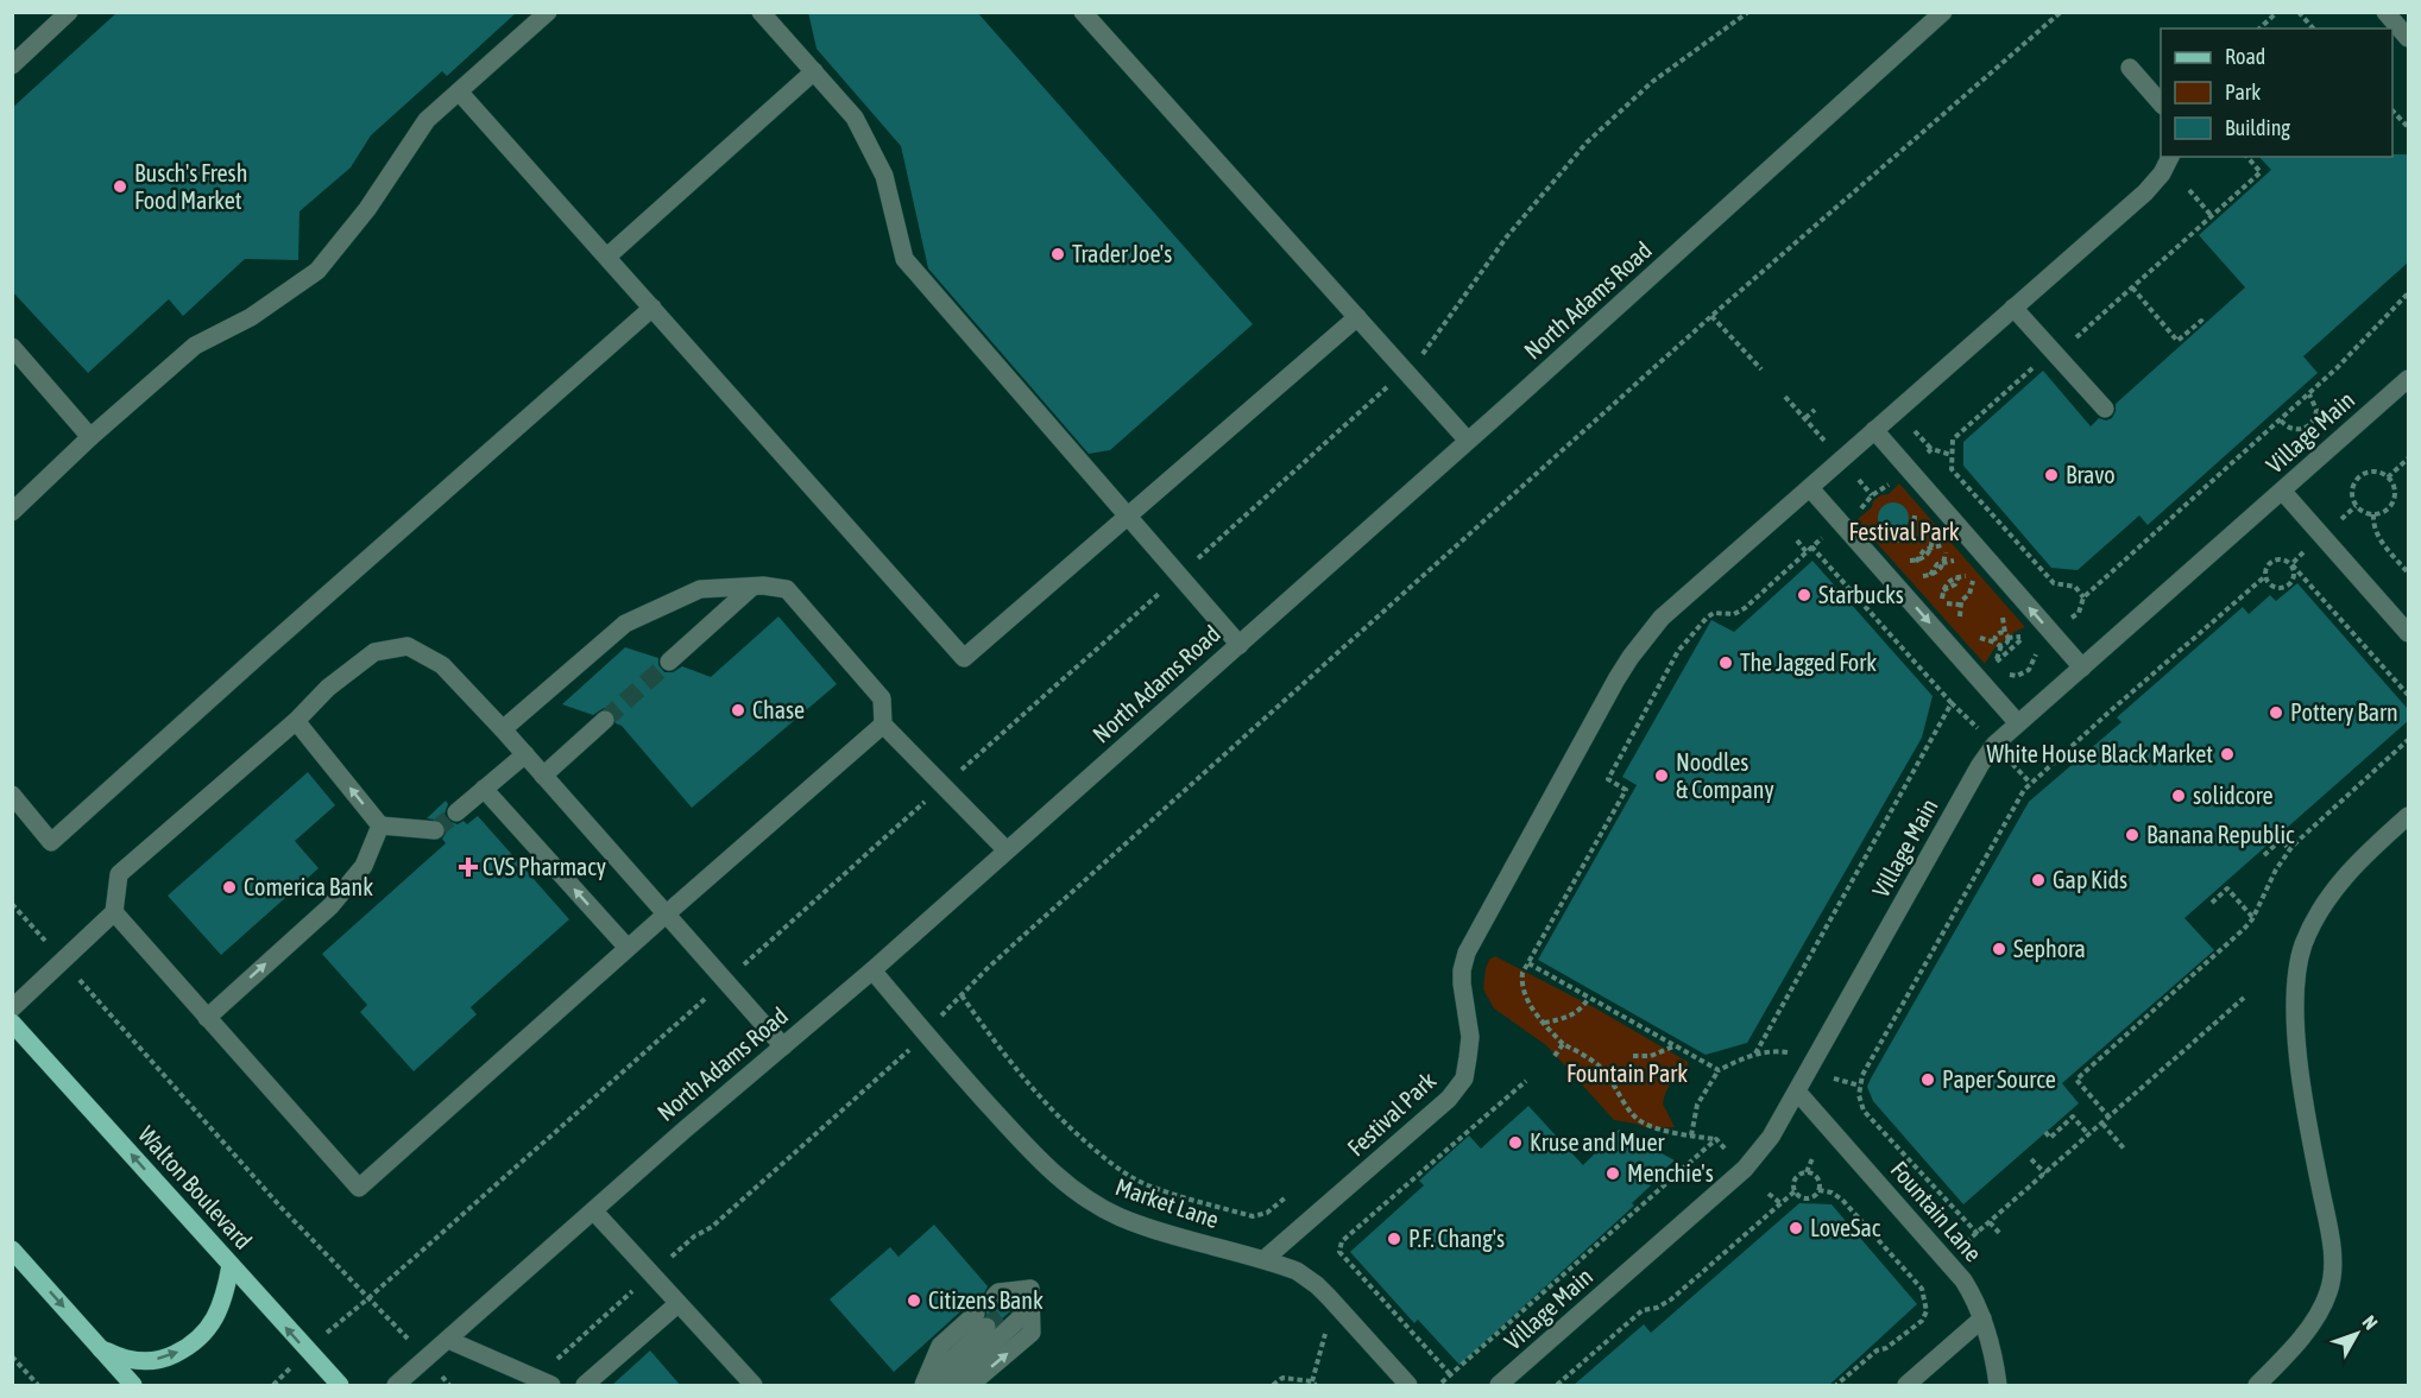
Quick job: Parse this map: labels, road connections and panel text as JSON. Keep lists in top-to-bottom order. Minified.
{"streets":{"main road":["Walton Boulevard"],"street":["North Adams Road","Village Main","Festival Park","Market Lane","Fountain Lane"]},"crossings":[["North Adams Road","Market Lane"],["Village Main","Fountain Lane"],["Festival Park","Market Lane"]],"parks":["Festival Park","Fountain Park"],"places":{"other":["Busch's Fresh Food Market","Trader Joe's","Bravo","Starbucks","The Jagged Fork","Chase","Pottery Barn","White House Black Market","Noodles & Company","solidcore","Banana Republic","Gap Kids","Comerica Bank","Sephora","Paper Source","Kruse and Muer","Menchie's","LoveSac","P.F. Chang's","Citizens Bank"],"health":["CVS Pharmacy"]},"legend":["Road","Park","Building"],"north":"top right"}
